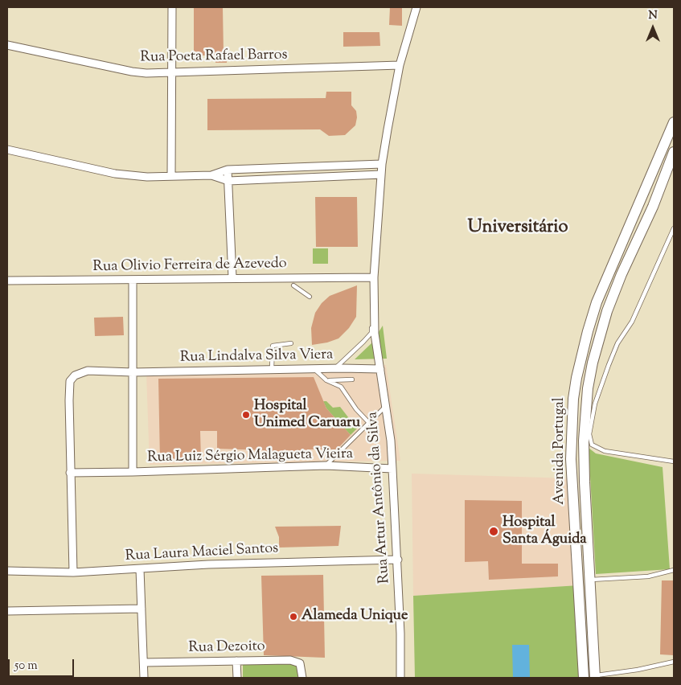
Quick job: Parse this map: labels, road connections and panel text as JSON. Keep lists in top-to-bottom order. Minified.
{"streets":{"street":["Rua Poeta Rafael Barros","Rua Olivio Ferreira de Azevedo","Rua Lindalva Silva Viera","Avenida Portugal","Rua Luiz Sérgio Malagueta Vieira","Rua Artur Antônio da Silva","Rua Laura Maciel Santos","Rua Dezoito"]},"crossings":[["Rua Poeta Rafael Barros","Rua Artur Antônio da Silva"],["Rua Olivio Ferreira de Azevedo","Rua Artur Antônio da Silva"],["Rua Lindalva Silva Viera","Rua Luiz Sérgio Malagueta Vieira"],["Rua Lindalva Silva Viera","Rua Artur Antônio da Silva"],["Rua Luiz Sérgio Malagueta Vieira","Rua Artur Antônio da Silva"],["Rua Artur Antônio da Silva","Rua Laura Maciel Santos"]],"districts":["Universitário"],"places":["Hospital Unimed Caruaru","Hospital Santa Águida","Alameda Unique"],"scale_bar":"50 m","north":"top"}
